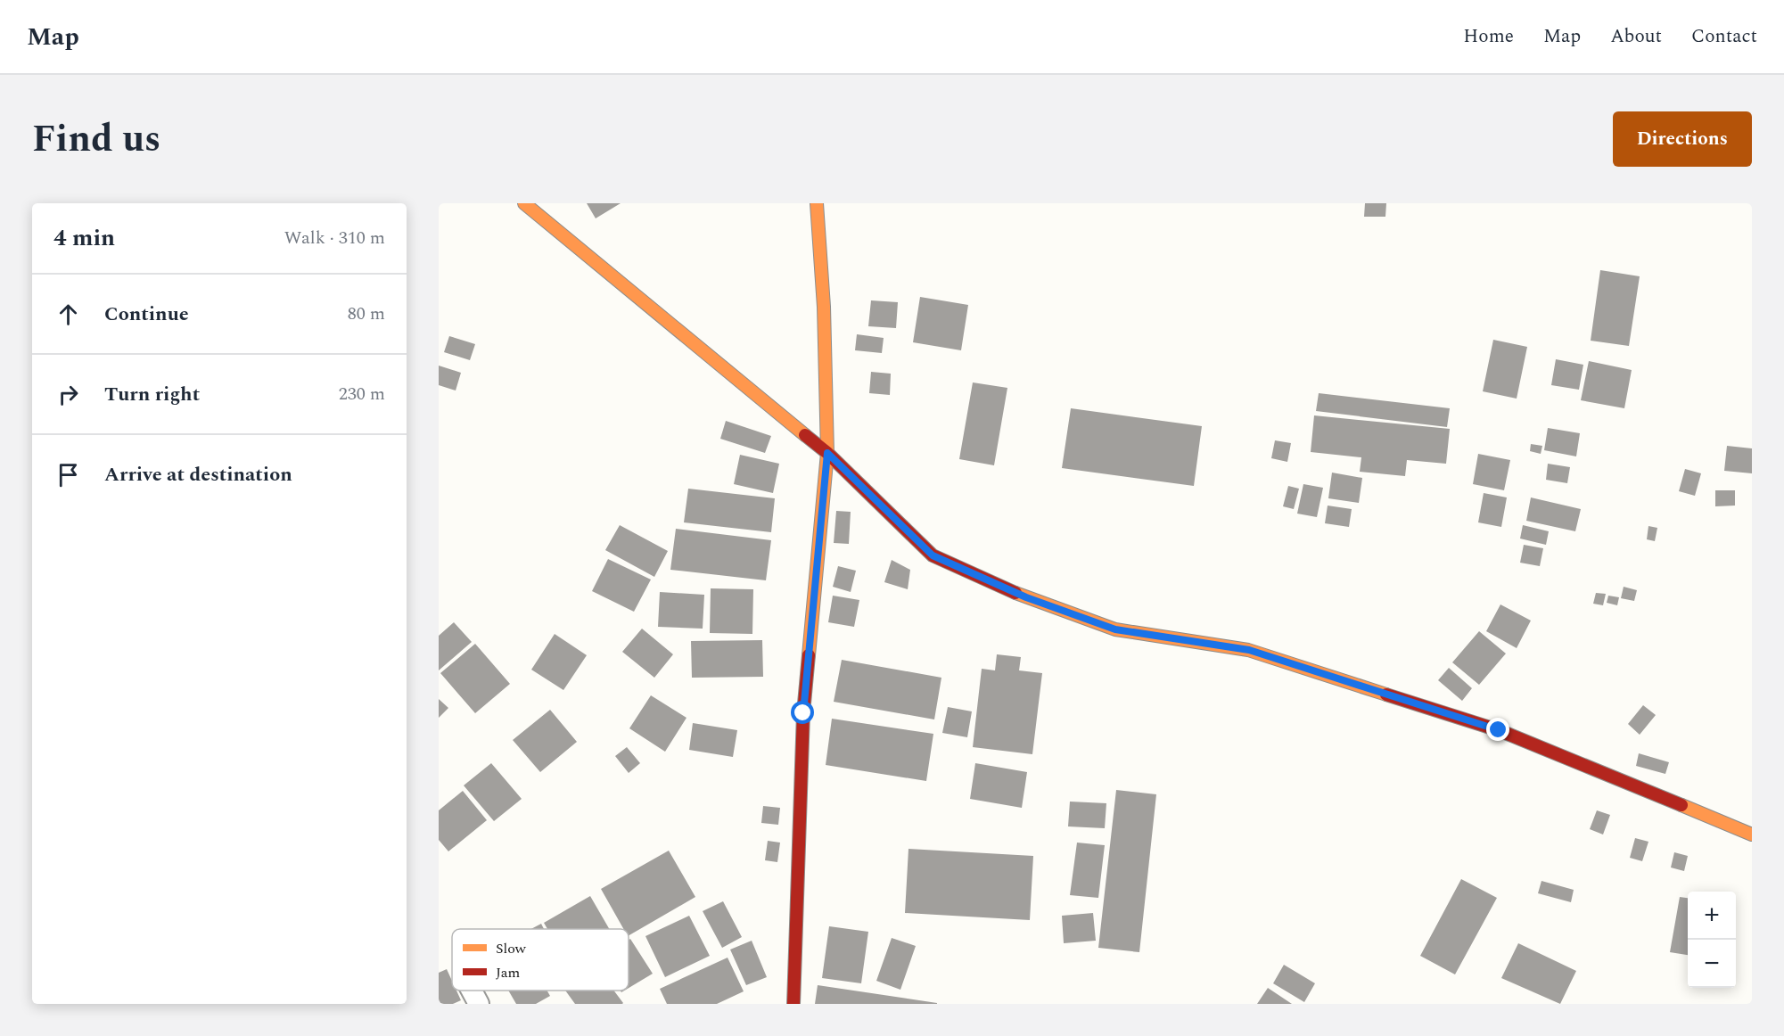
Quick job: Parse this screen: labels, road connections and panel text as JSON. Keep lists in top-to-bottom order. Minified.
{"legend":["Slow","Jam"],"page":{"header":"Map","nav":["Home","Map","About","Contact"],"title":"Find us","buttons":"Directions","heading":["4 min","Walk · 310 m"],"list":[["Continue","80 m"],["Turn right","230 m"],"Arrive at destination"],"map_buttons":["+","−"]}}
